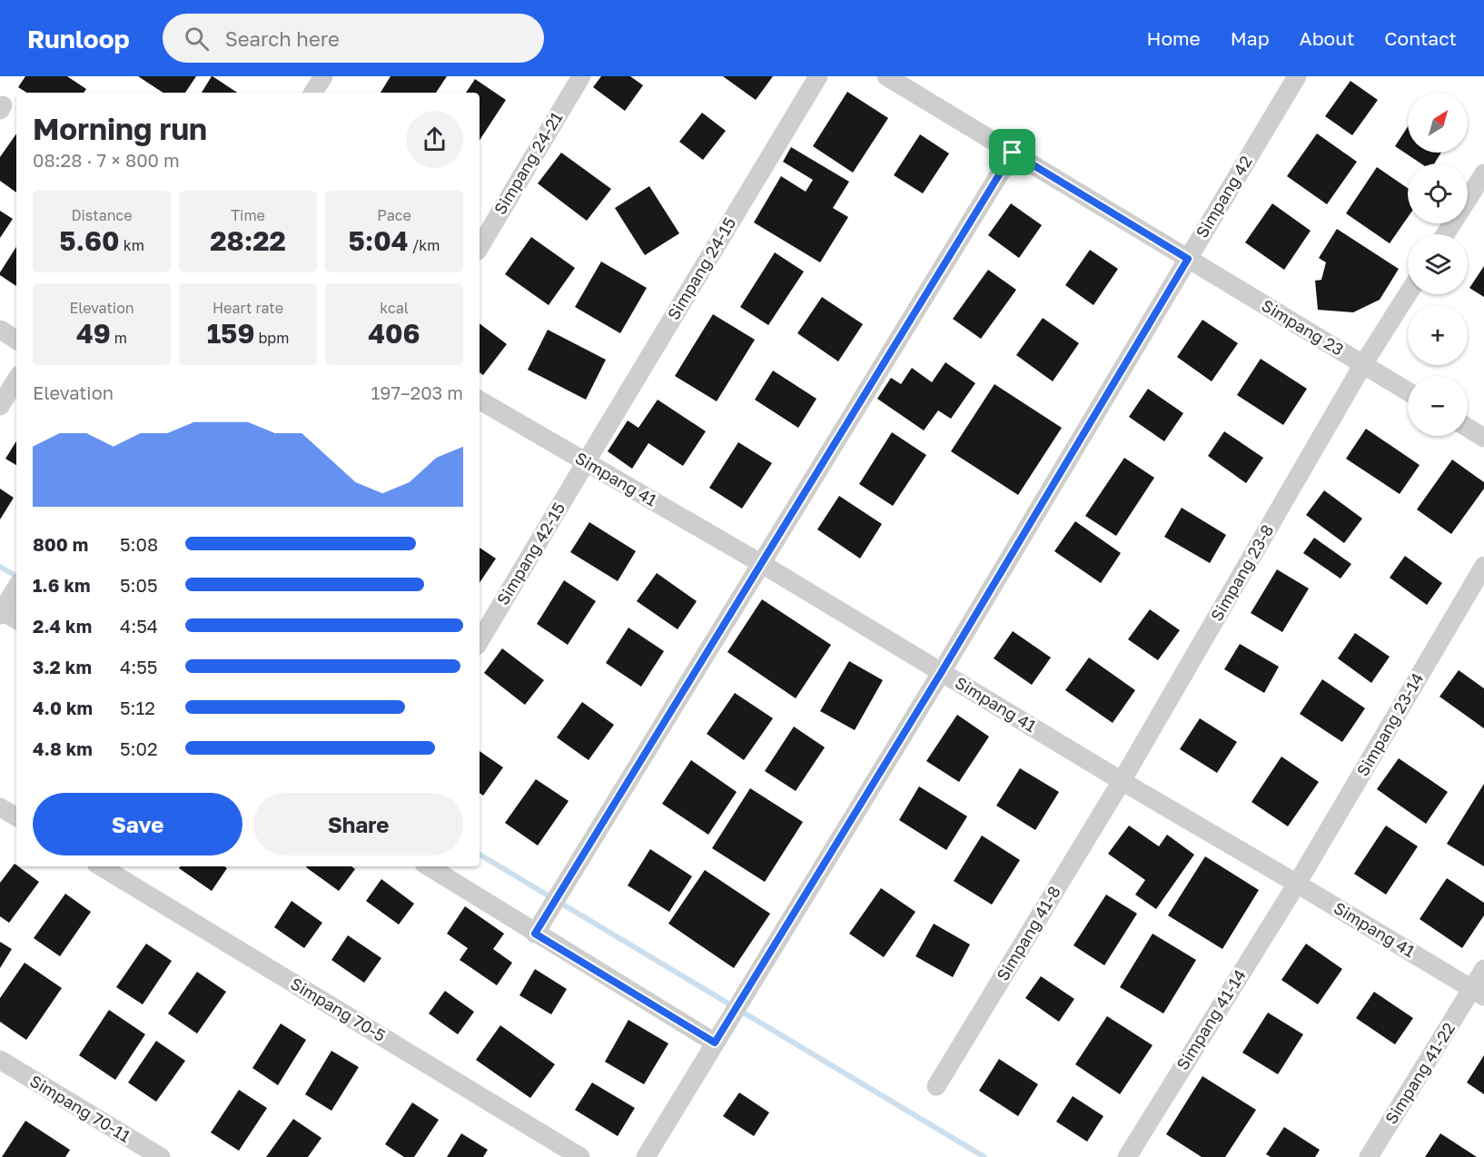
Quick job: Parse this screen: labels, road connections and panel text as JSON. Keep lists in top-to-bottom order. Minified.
{"streets":{"street":["Simpang 24-21","Simpang 42","Simpang 24-15","Simpang 23","Simpang 41","Simpang 42-15","Simpang 23-8","Simpang 23-14","Simpang 41-8","Simpang 70-5","Simpang 41-14","Simpang 41-22","Simpang 70-11"]},"crossings":[["Simpang 42","Simpang 23"],["Simpang 42","Simpang 41"],["Simpang 24-15","Simpang 41"],["Simpang 24-15","Simpang 42-15"],["Simpang 23","Simpang 23-8"],["Simpang 41","Simpang 42-15"],["Simpang 41","Simpang 23-8"],["Simpang 41","Simpang 23-14"],["Simpang 41","Simpang 41-8"],["Simpang 41","Simpang 41-14"],["Simpang 41","Simpang 41-22"],["Simpang 23-8","Simpang 41-8"],["Simpang 23-14","Simpang 41-14"]],"north":"top right","page":{"header":"Runloop","search":"Search here","nav":["Home","Map","About","Contact"],"map_buttons":["+","−"],"heading":["Morning run","08:28 · 7 × 800 m"],"stats":[["Distance","5.60 km"],["Time","28:22"],["Pace","5:04 /km"],["Elevation","49 m"],["Heart rate","159 bpm"],["kcal","406"]],"chart":["Elevation","197–203 m"],"list":[{"name":"800 m","note":"5:08"},{"name":"1.6 km","note":"5:05"},{"name":"2.4 km","note":"4:54"},{"name":"3.2 km","note":"4:55"},{"name":"4.0 km","note":"5:12"},{"name":"4.8 km","note":"5:02"}],"buttons":["Save","Share"]}}
